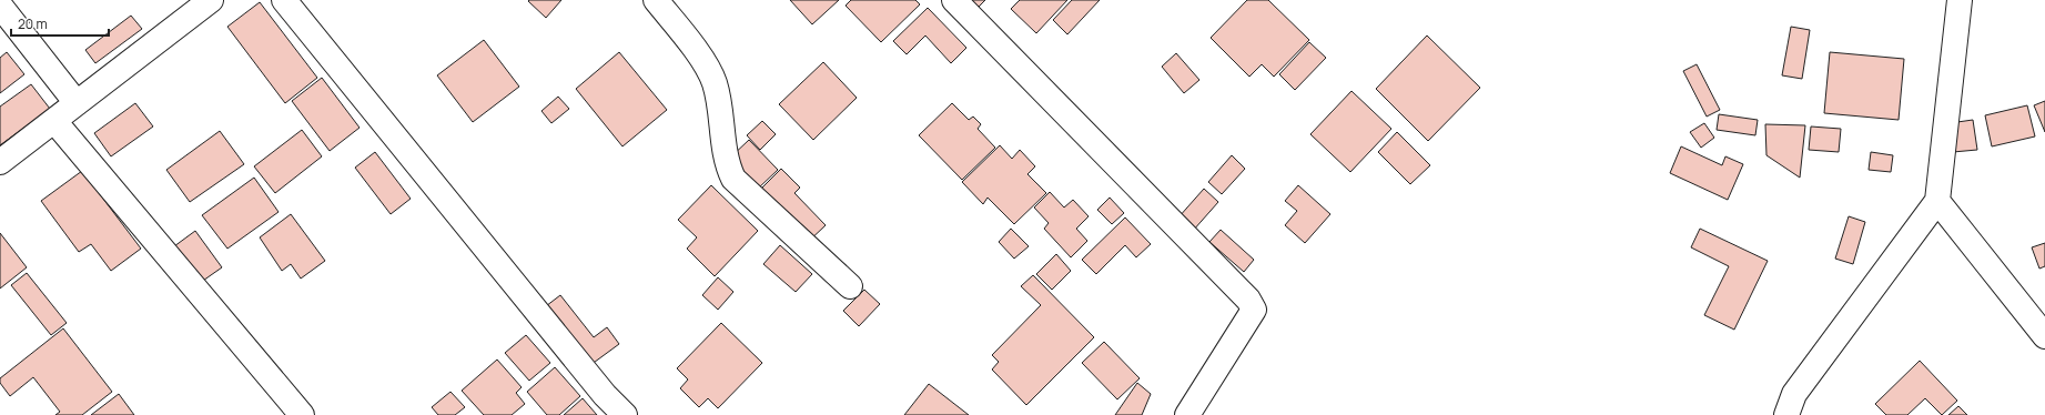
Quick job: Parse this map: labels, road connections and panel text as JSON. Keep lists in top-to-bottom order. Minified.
{"scale_bar":"20 m"}
